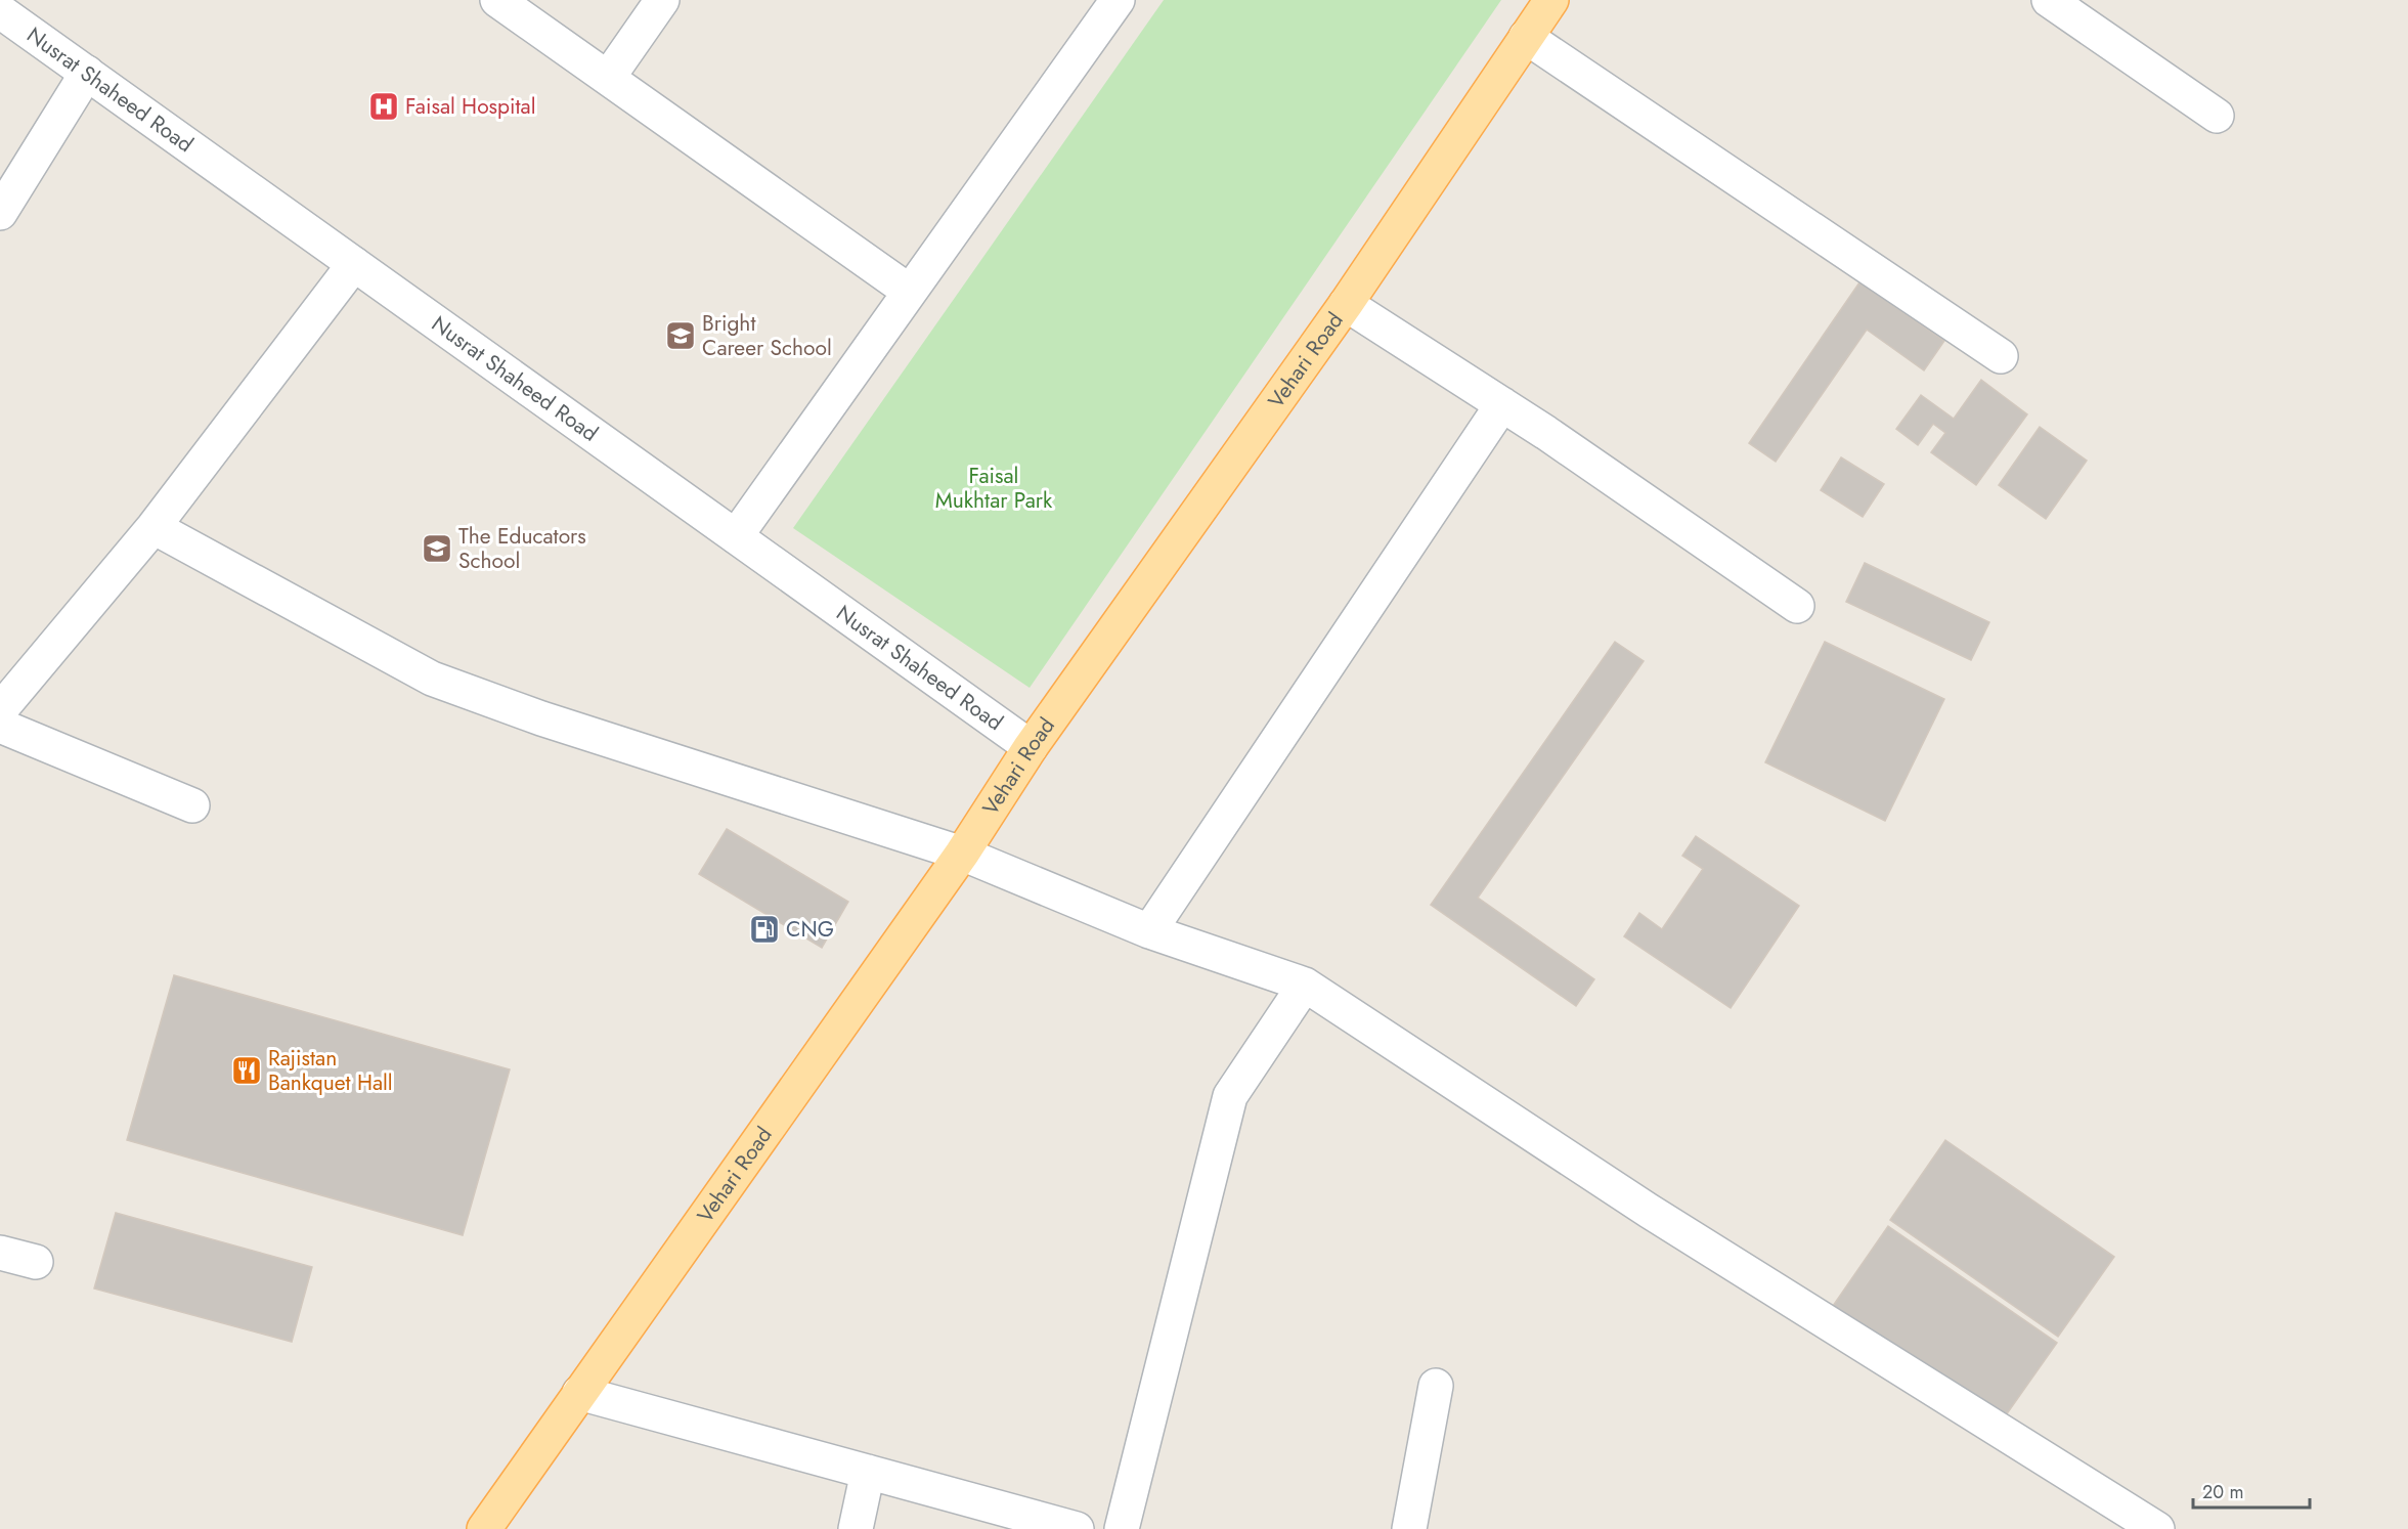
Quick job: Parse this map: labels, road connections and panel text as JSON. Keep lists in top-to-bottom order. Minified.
{"streets":{"main road":["Vehari Road"],"street":["Nusrat Shaheed Road"]},"crossings":[["Nusrat Shaheed Road","Vehari Road"]],"parks":["Faisal Mukhtar Park"],"places":{"hospital":["Faisal Hospital"],"school or university":["Bright Career School","The Educators School"],"fuel station":["CNG"],"restaurant":["Rajistan Bankquet Hall"]},"scale_bar":"20 m"}
